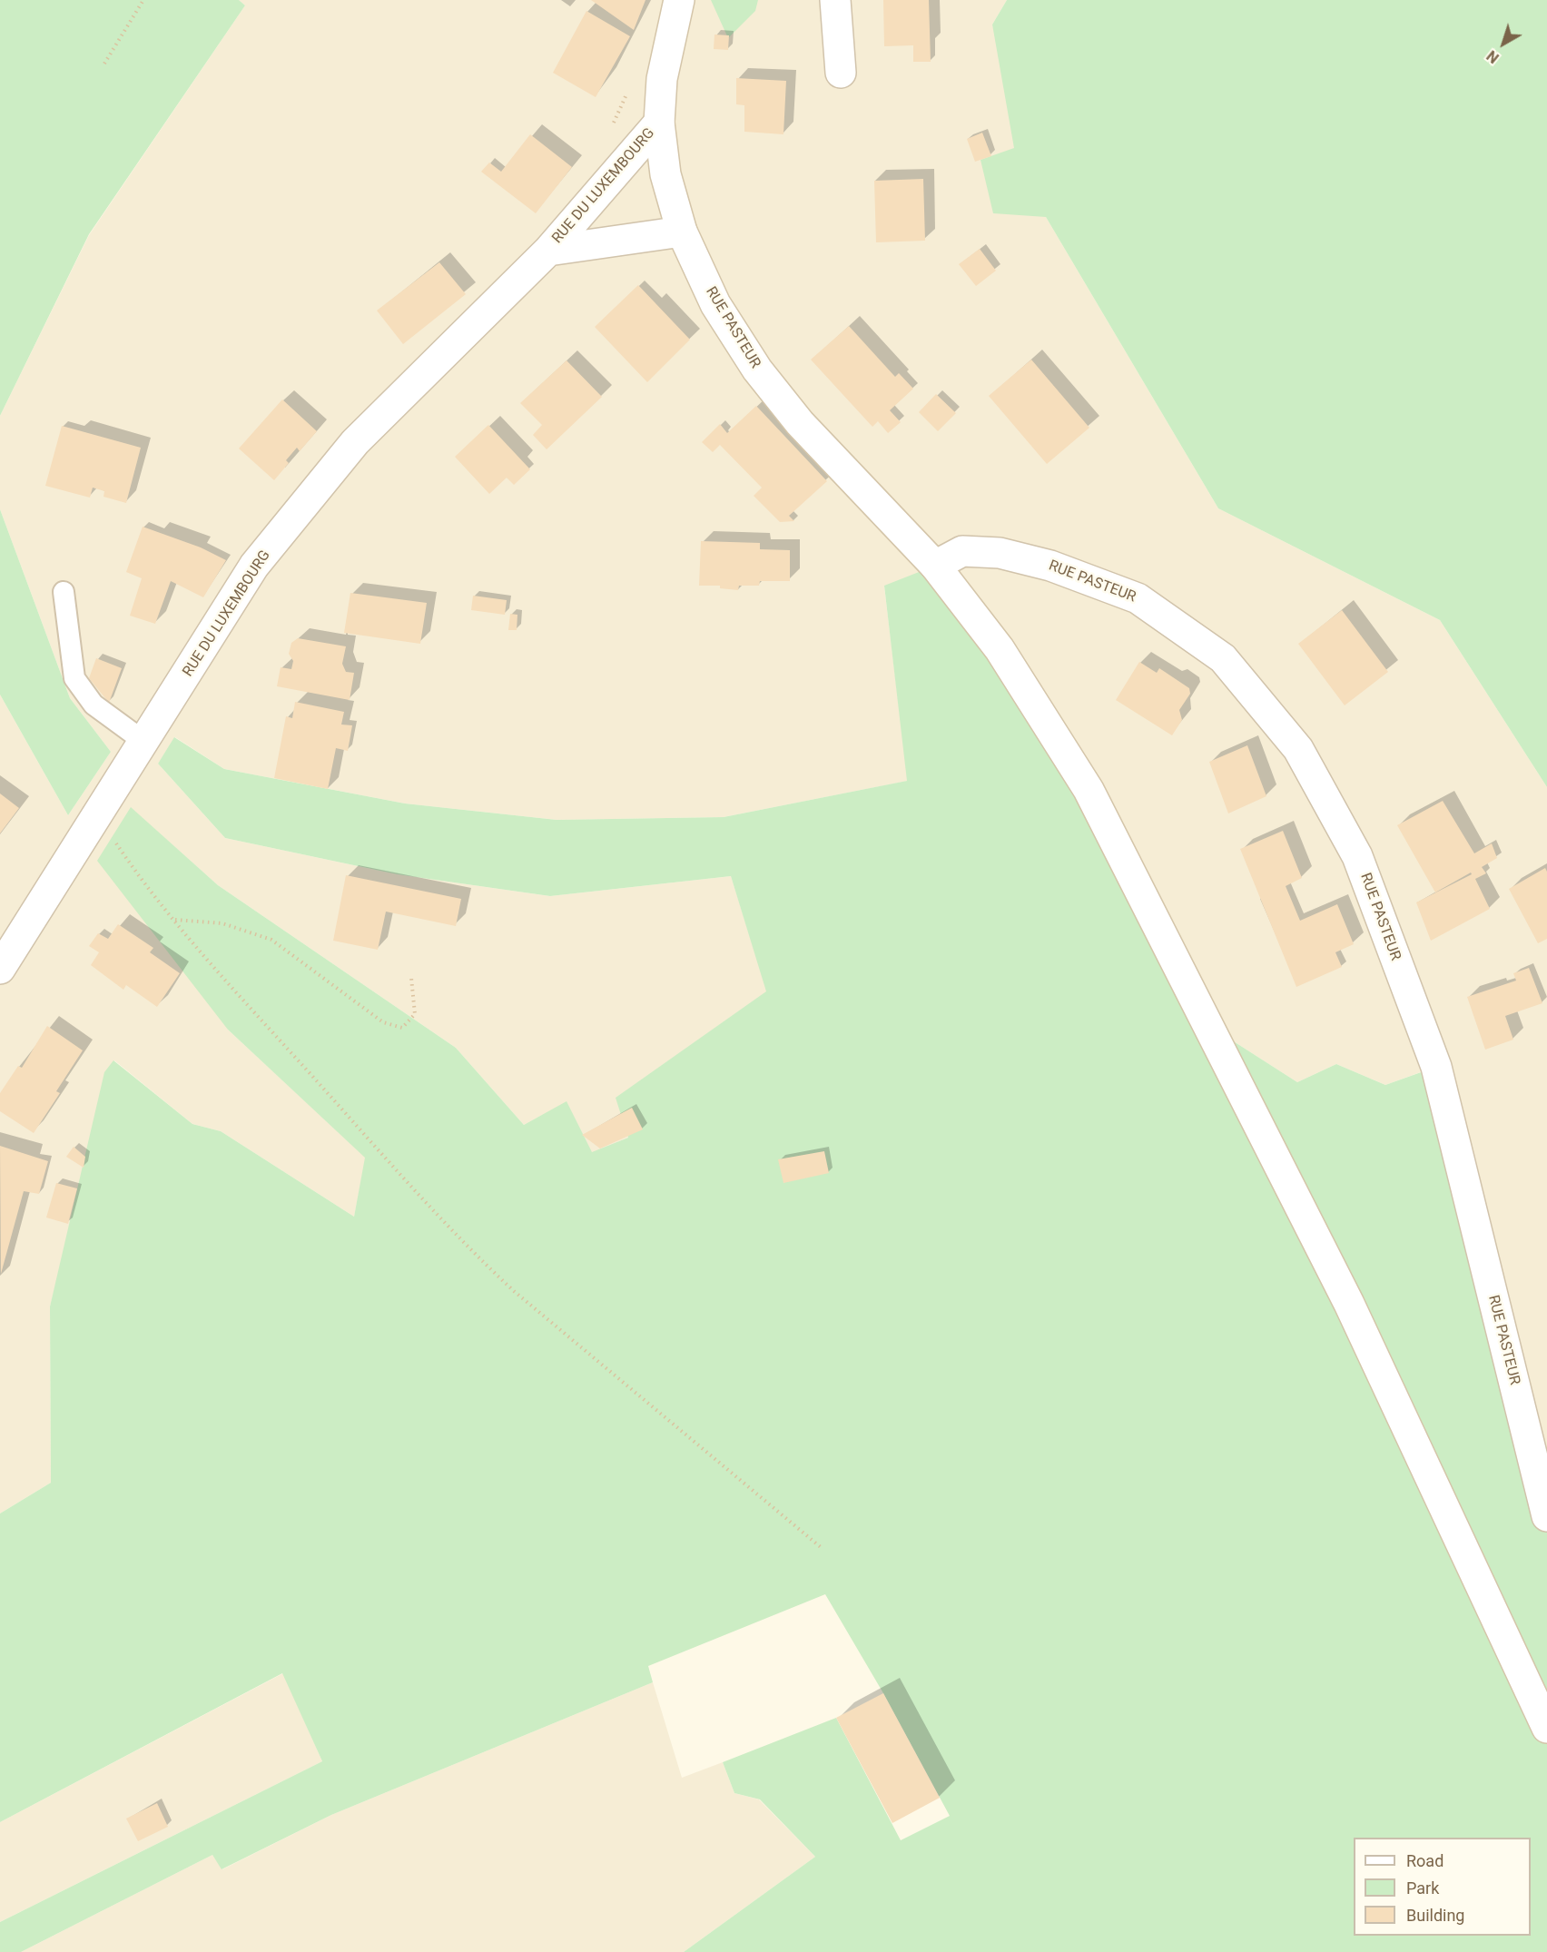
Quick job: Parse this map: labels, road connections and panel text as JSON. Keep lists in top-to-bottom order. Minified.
{"streets":{"street":["RUE DU LUXEMBOURG","RUE PASTEUR"]},"crossings":[["RUE DU LUXEMBOURG","RUE PASTEUR"]],"legend":["Road","Park","Building"],"north":"bottom left"}
